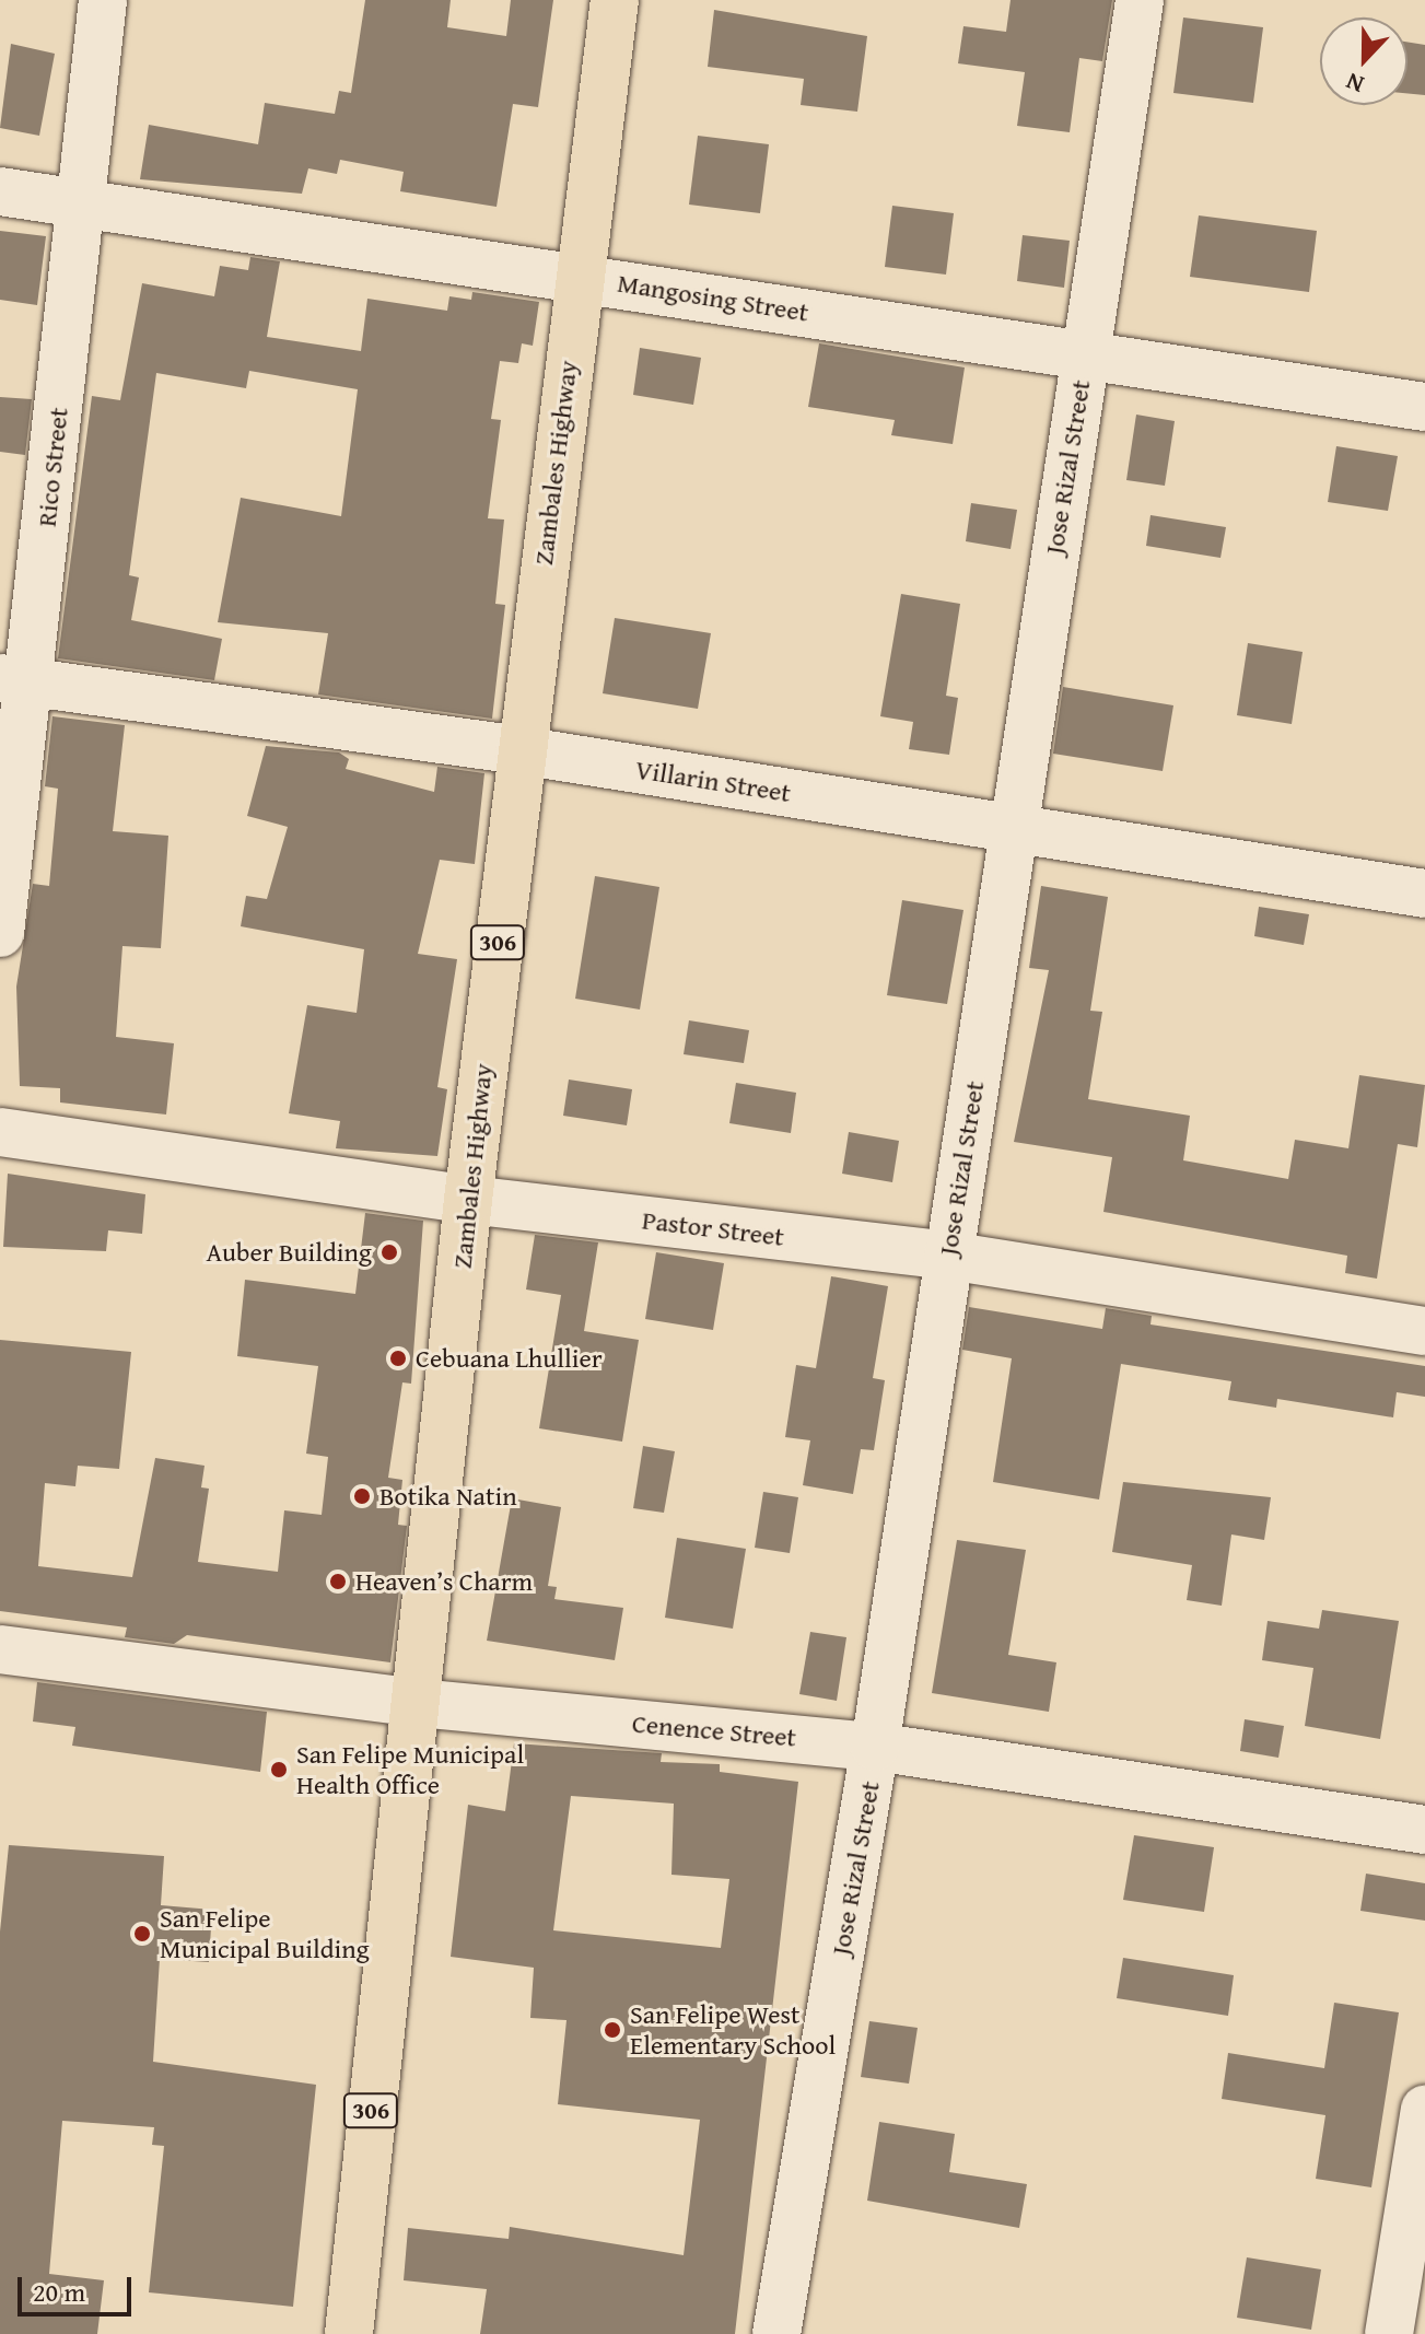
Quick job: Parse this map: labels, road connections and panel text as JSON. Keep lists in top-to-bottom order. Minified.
{"streets":{"main road":["Zambales Highway","306"],"street":["Mangosing Street","Rico Street","Jose Rizal Street","Villarin Street","Pastor Street","Cenence Street"]},"crossings":[["Mangosing Street","Zambales Highway"],["Mangosing Street","Rico Street"],["Mangosing Street","Jose Rizal Street"],["Zambales Highway","Villarin Street"],["Zambales Highway","Pastor Street"],["Zambales Highway","Cenence Street"],["Rico Street","Villarin Street"],["Jose Rizal Street","Villarin Street"],["Jose Rizal Street","Pastor Street"],["Jose Rizal Street","Cenence Street"]],"places":["Auber Building","Cebuana Lhullier","Botika Natin","Heaven’s Charm","San Felipe Municipal Health Office","San Felipe Municipal Building","San Felipe West Elementary School"],"scale_bar":"20 m","north":"bottom"}
